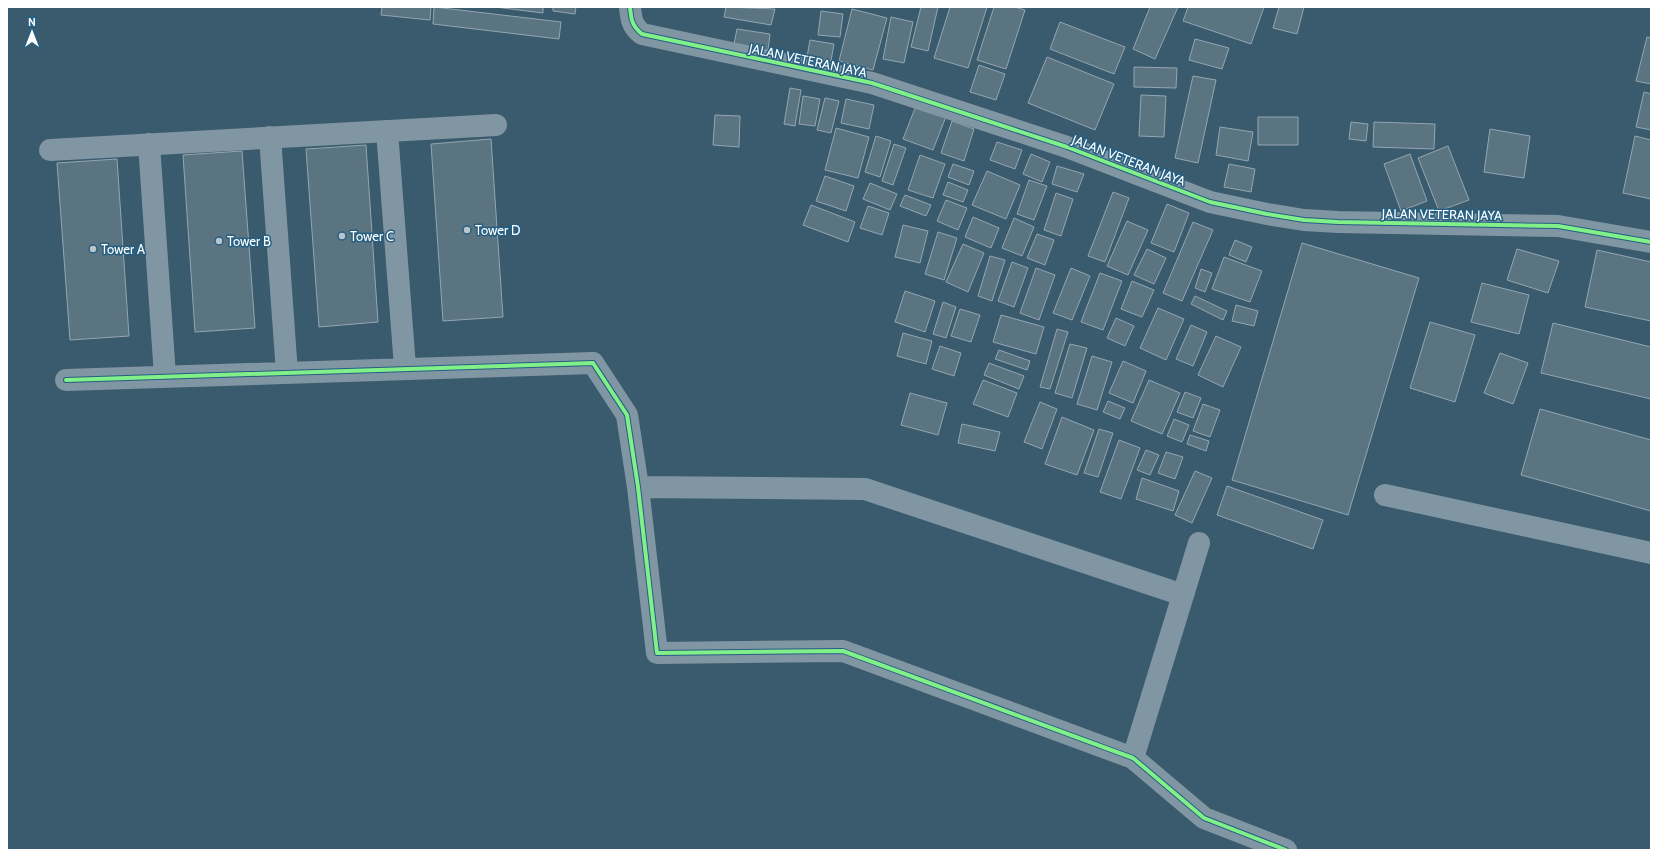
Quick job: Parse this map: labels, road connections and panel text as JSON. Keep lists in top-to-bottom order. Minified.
{"streets":{"street":["JALAN VETERAN JAYA"]},"places":["Tower D","Tower C","Tower B","Tower A"],"north":"top"}
